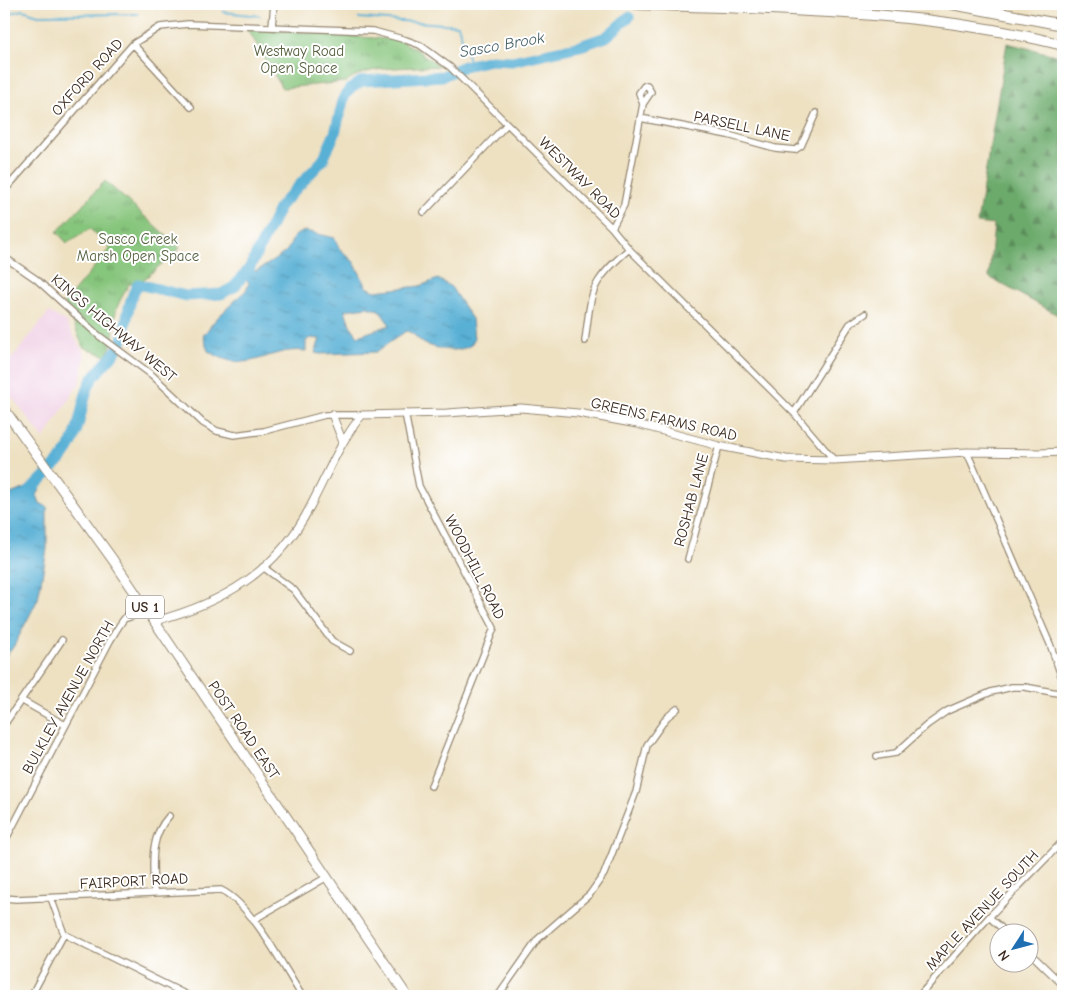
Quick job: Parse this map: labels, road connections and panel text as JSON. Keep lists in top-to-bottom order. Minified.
{"streets":{"main road":["US 1","POST ROAD EAST"],"street":["OXFORD ROAD","PARSELL LANE","WESTWAY ROAD","KINGS HIGHWAY WEST","GREENS FARMS ROAD","ROSHAB LANE","WOODHILL ROAD","BULKLEY AVENUE NORTH","FAIRPORT ROAD","MAPLE AVENUE SOUTH"]},"crossings":[["OXFORD ROAD","WESTWAY ROAD"],["WESTWAY ROAD","GREENS FARMS ROAD"],["KINGS HIGHWAY WEST","GREENS FARMS ROAD"],["GREENS FARMS ROAD","ROSHAB LANE"],["GREENS FARMS ROAD","WOODHILL ROAD"],["BULKLEY AVENUE NORTH","POST ROAD EAST"]],"water":["Sasco Brook"],"parks":["Westway Road Open Space","Sasco Creek Marsh Open Space"],"north":"bottom left"}
